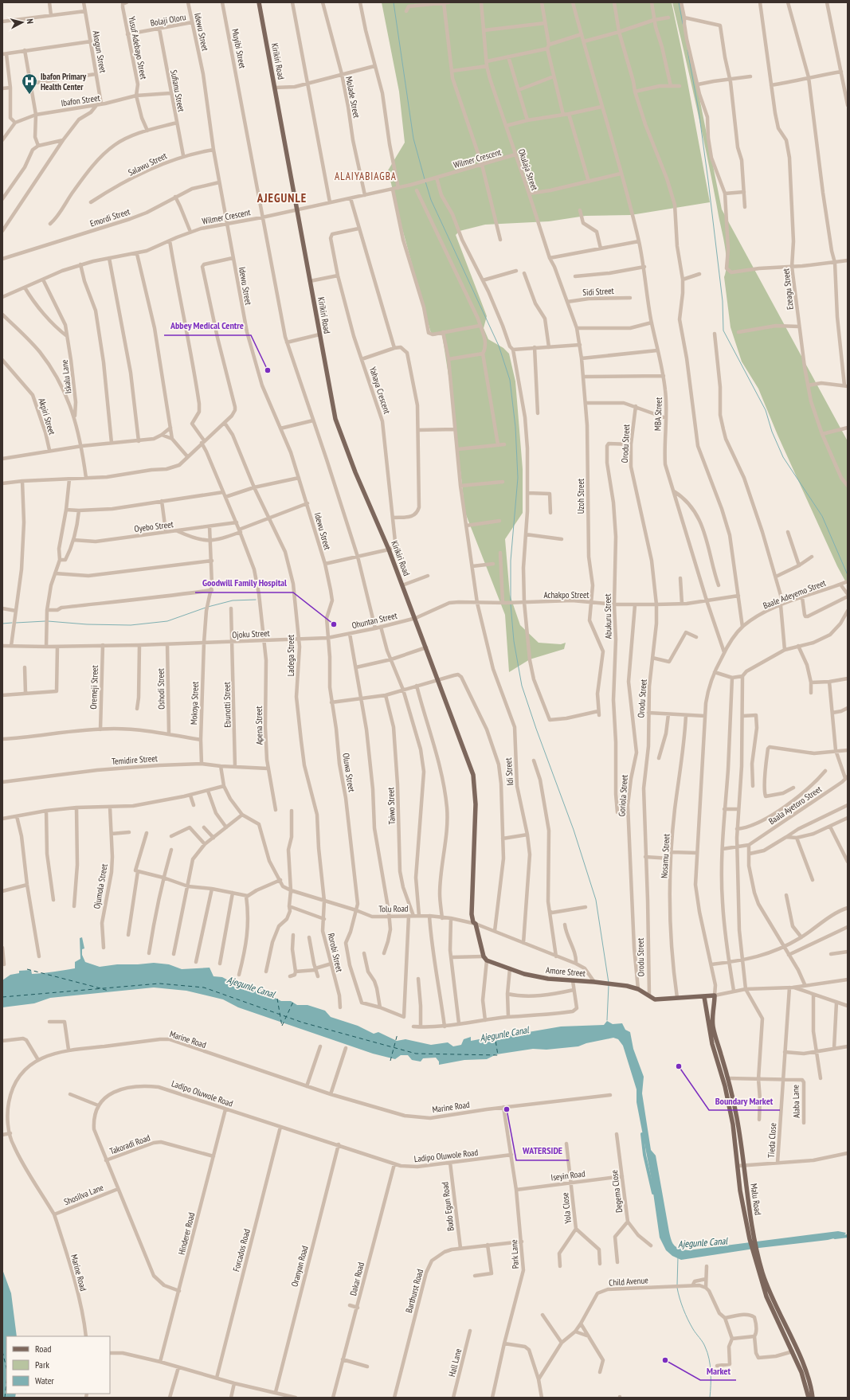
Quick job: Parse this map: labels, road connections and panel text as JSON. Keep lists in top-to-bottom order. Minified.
{"streets":{"main road":["Kirikiri Road","Amore Street","Malu Road"],"street":["Bolaji Oloru","Idewu Street","Yusuf Adebayo Street","Muyibi Street","Akogun Street","Sufianu Street","Molade Street","Ibafon Street","Wilmer Crescent","Salawu Street","Okulaja Street","Emordi Street","Ezeagu Street","Sidi Street","Iskalu Lane","Yahaya Crescent","MBA Street","Akpiri Street","Orodu Street","Uzoh Street","Oyebo Street","Baale Adeyemo Street","Achakpo Street","Abukuru Street","Ohuntan Street","Ojoku Street","Ladega Street","Oremeji Street","Oshodi Street","Mokoya Street","Ebunotti Street","Apena Street","Temidire Street","Idi Street","Oluwa Street","Goriola Street","Baala Ayetoro Street","Taiwo Street","Nosamu Street","Ojumola Street","Tolu Road","Rorobi Street","Marine Road","Ladipo Oluwole Road","Alaba Lane","Tieda Close","Takoradi Road","Iseyin Road","Degema Close","Shosilva Lane","Budo Egun Road","Yola Close","Hinderer Road","Forcados Road","Park Lane","Oranyan Road","Dakar Road","Child Avenue","Barthurst Road","Hall Lane"]},"crossings":[["Bolaji Oloru","Idewu Street"],["Bolaji Oloru","Yusuf Adebayo Street"],["Bolaji Oloru","Sufianu Street"],["Idewu Street","Wilmer Crescent"],["Idewu Street","Salawu Street"],["Idewu Street","Emordi Street"],["Idewu Street","Ohuntan Street"],["Idewu Street","Oluwa Street"],["Yusuf Adebayo Street","Ibafon Street"],["Muyibi Street","Wilmer Crescent"],["Muyibi Street","Ohuntan Street"],["Akogun Street","Ibafon Street"],["Kirikiri Road","Wilmer Crescent"],["Kirikiri Road","Yahaya Crescent"],["Kirikiri Road","Achakpo Street"],["Kirikiri Road","Ohuntan Street"],["Kirikiri Road","Tolu Road"],["Kirikiri Road","Amore Street"],["Sufianu Street","Ibafon Street"],["Sufianu Street","Salawu Street"],["Molade Street","Wilmer Crescent"],["Wilmer Crescent","Okulaja Street"],["Wilmer Crescent","Iskalu Lane"],["Wilmer Crescent","Apena Street"],["Okulaja Street","Uzoh Street"],["Sidi Street","Uzoh Street"],["MBA Street","Baale Adeyemo Street"],["MBA Street","Achakpo Street"],["Orodu Street","Achakpo Street"],["Orodu Street","Abukuru Street"],["Orodu Street","Amore Street"],["Uzoh Street","Achakpo Street"],["Oyebo Street","Mokoya Street"],["Oyebo Street","Apena Street"],["Baale Adeyemo Street","Amore Street"],["Baale Adeyemo Street","Malu Road"],["Achakpo Street","Abukuru Street"],["Achakpo Street","Ohuntan Street"],["Achakpo Street","Idi Street"],["Achakpo Street","Goriola Street"],["Ohuntan Street","Ojoku Street"],["Ohuntan Street","Ladega Street"],["Ohuntan Street","Oluwa Street"],["Ojoku Street","Ladega Street"],["Ojoku Street","Oremeji Street"],["Ojoku Street","Oshodi Street"],["Ojoku Street","Mokoya Street"],["Ojoku Street","Ebunotti Street"],["Ojoku Street","Apena Street"],["Ladega Street","Tolu Road"],["Ladega Street","Rorobi Street"],["Mokoya Street","Temidire Street"],["Ebunotti Street","Temidire Street"],["Apena Street","Temidire Street"],["Temidire Street","Tolu Road"],["Idi Street","Tolu Road"],["Oluwa Street","Tolu Road"],["Goriola Street","Amore Street"],["Taiwo Street","Tolu Road"],["Nosamu Street","Amore Street"],["Tolu Road","Rorobi Street"],["Tolu Road","Amore Street"],["Amore Street","Malu Road"],["Marine Road","Shosilva Lane"],["Marine Road","Park Lane"],["Ladipo Oluwole Road","Budo Egun Road"],["Ladipo Oluwole Road","Hinderer Road"],["Ladipo Oluwole Road","Forcados Road"],["Ladipo Oluwole Road","Park Lane"],["Ladipo Oluwole Road","Oranyan Road"],["Ladipo Oluwole Road","Dakar Road"],["Alaba Lane","Tieda Close"],["Takoradi Road","Hinderer Road"],["Iseyin Road","Degema Close"],["Iseyin Road","Yola Close"],["Iseyin Road","Park Lane"],["Budo Egun Road","Barthurst Road"],["Park Lane","Barthurst Road"]],"districts":["ALAIYABIAGBA","AJEGUNLE"],"water":["Ajegunle Canal"],"places":{"hospital":["Ibafon Primary Health Center"],"other":["Abbey Medical Centre","Goodwill Family Hospital","Boundary Market","WATERSIDE","Market"]},"legend":["Road","Park","Water"],"north":"right"}
